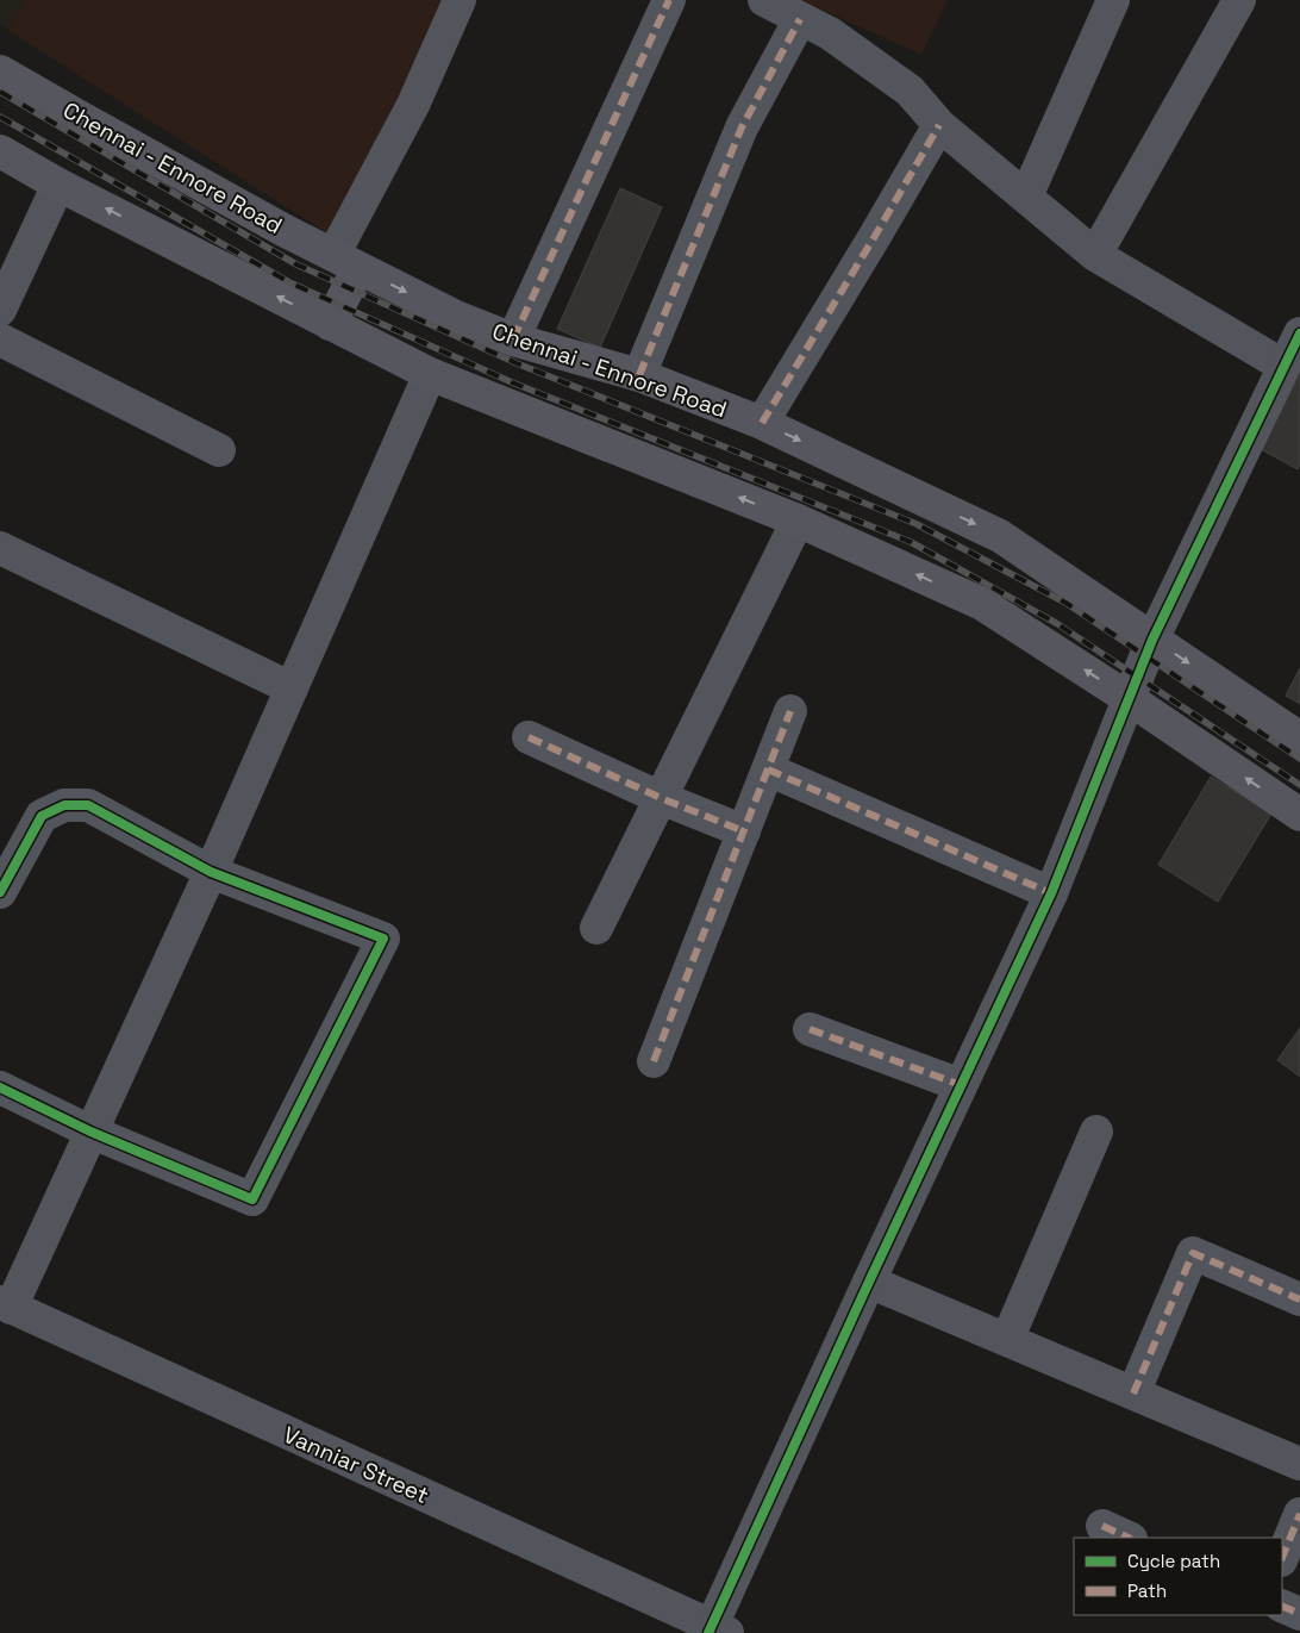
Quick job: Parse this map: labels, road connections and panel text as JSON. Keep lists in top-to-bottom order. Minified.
{"streets":{"main road":["Chennai - Ennore Road"],"street":["Vanniar Street"]},"legend":["Cycle path","Path"]}
